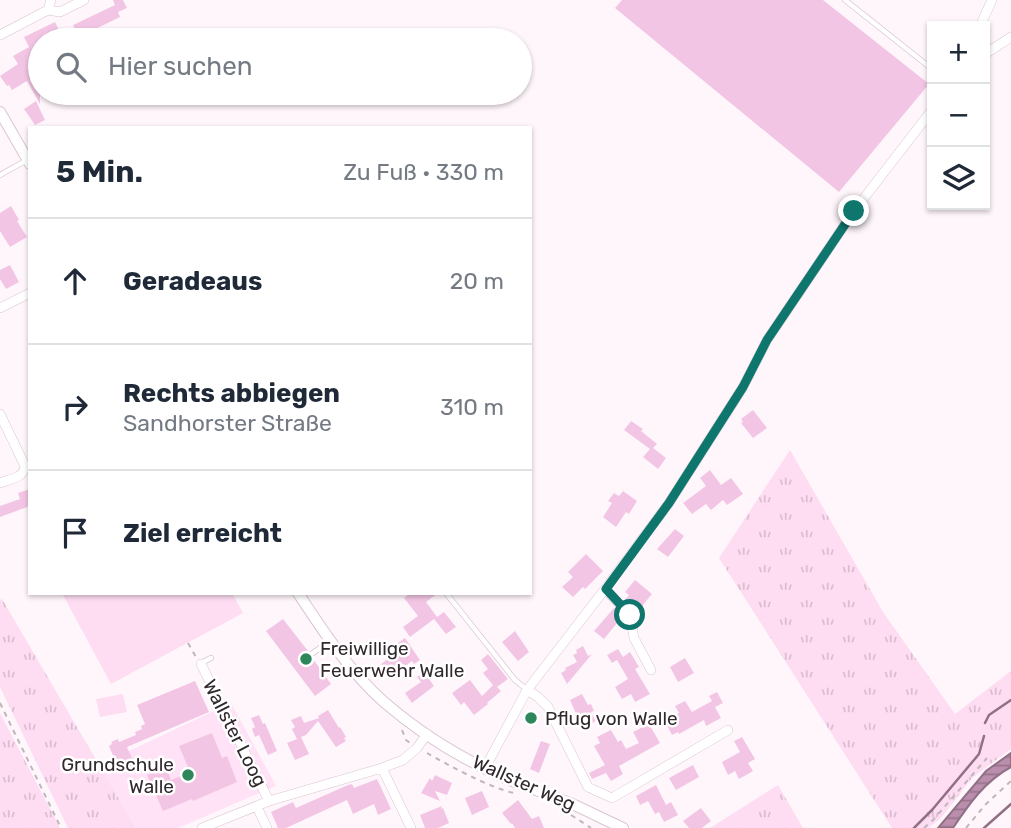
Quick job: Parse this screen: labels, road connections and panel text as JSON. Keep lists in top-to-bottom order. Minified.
{"streets":{"street":["Wallster Loog","Wallster Weg"]},"crossings":[["Wallster Loog","Wallster Weg"]],"places":["Freiwillige Feuerwehr Walle","Pflug von Walle","Grundschule Walle"],"page":{"map_buttons":["+","−"],"search":"Hier suchen","heading":["5 Min.","Zu Fuß · 330 m"],"list":[["Geradeaus","20 m"],["Rechts abbiegen","Sandhorster Straße","310 m"],"Ziel erreicht"]}}
